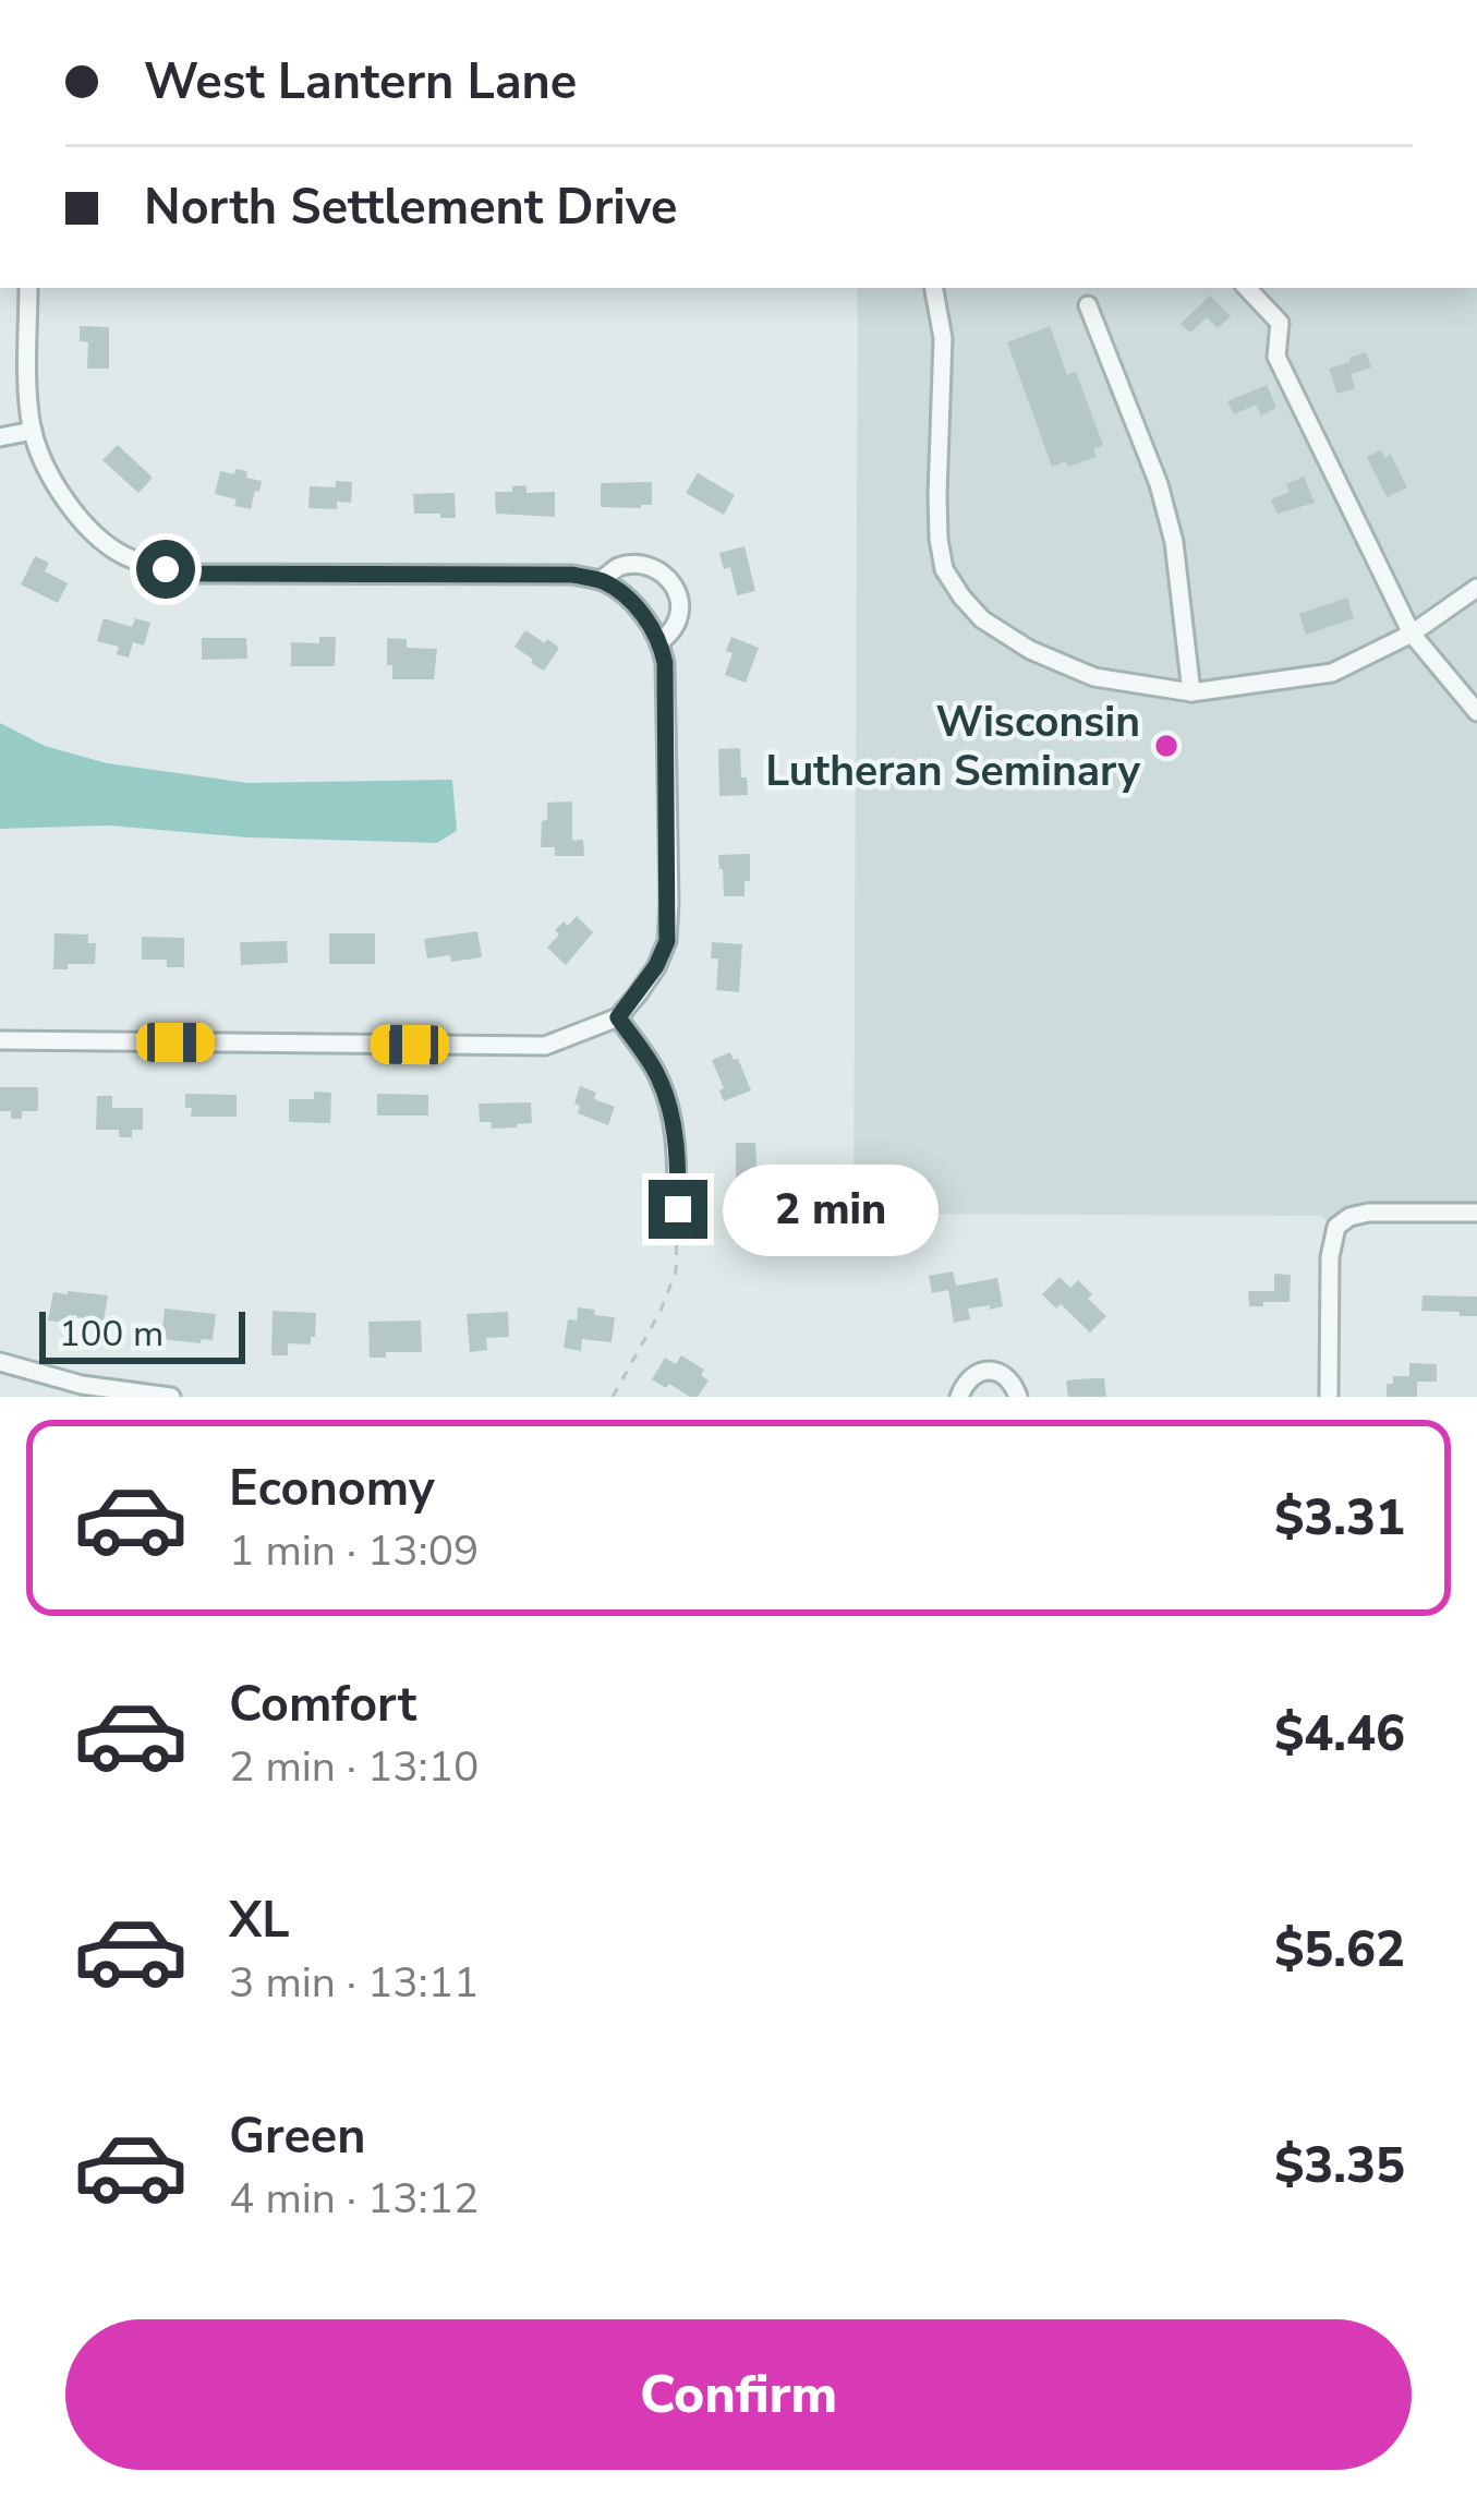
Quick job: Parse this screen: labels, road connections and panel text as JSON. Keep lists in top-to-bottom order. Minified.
{"places":["Wisconsin Lutheran Seminary"],"scale_bar":"100 m","page":{"banner":["West Lantern Lane","North Settlement Drive"],"bubble":"2 min","scale":"100 m","list":[{"name":"Economy","note":"1 min · 13:09","value":"$3.31"},{"name":"Comfort","note":"2 min · 13:10","value":"$4.46"},{"name":"XL","note":"3 min · 13:11","value":"$5.62"},{"name":"Green","note":"4 min · 13:12","value":"$3.35"}],"buttons":"Confirm"}}
